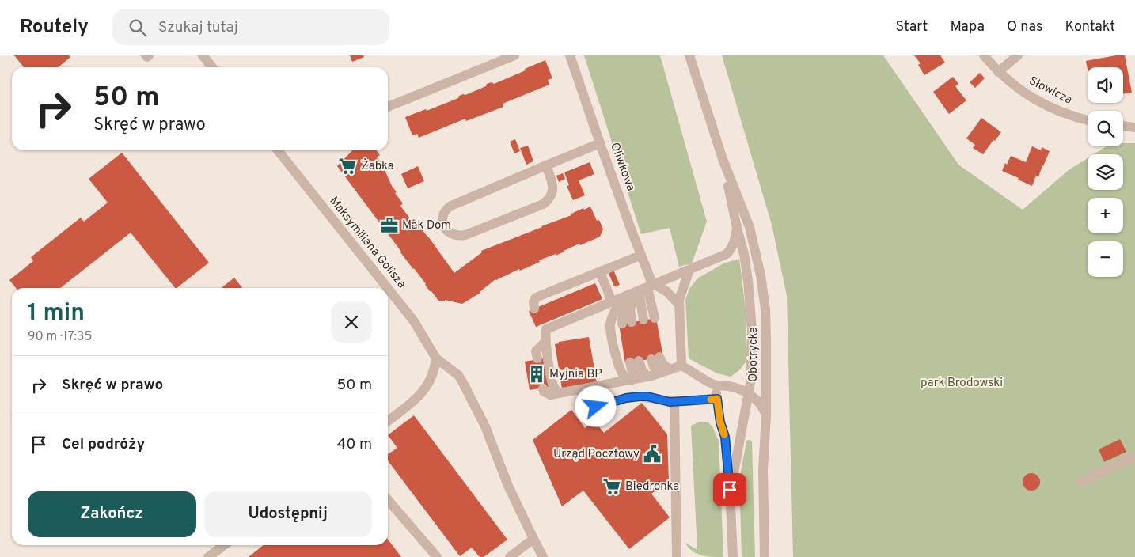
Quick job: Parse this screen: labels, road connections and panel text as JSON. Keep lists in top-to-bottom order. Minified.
{"streets":{"street":["Słowicza","Oliwkowa","Maksymiliana Golisza","Obotrycka"]},"parks":["park Brodowski"],"places":{"supermarket":["Żabka","Biedronka"],"office":["Mak Dom"],"building":["Myjnia BP"],"public building":["Urząd Pocztowy"]},"page":{"header":"Routely","search":"Szukaj tutaj","nav":["Start","Mapa","O nas","Kontakt"],"map_buttons":["+","−"],"turn":["50 m","Skręć w prawo"],"heading":["1 min","90 m · 17:35"],"list":[{"name":"Skręć w prawo","value":"50 m"},{"name":"Cel podróży","value":"40 m"}],"buttons":["Zakończ","Udostępnij"]}}
